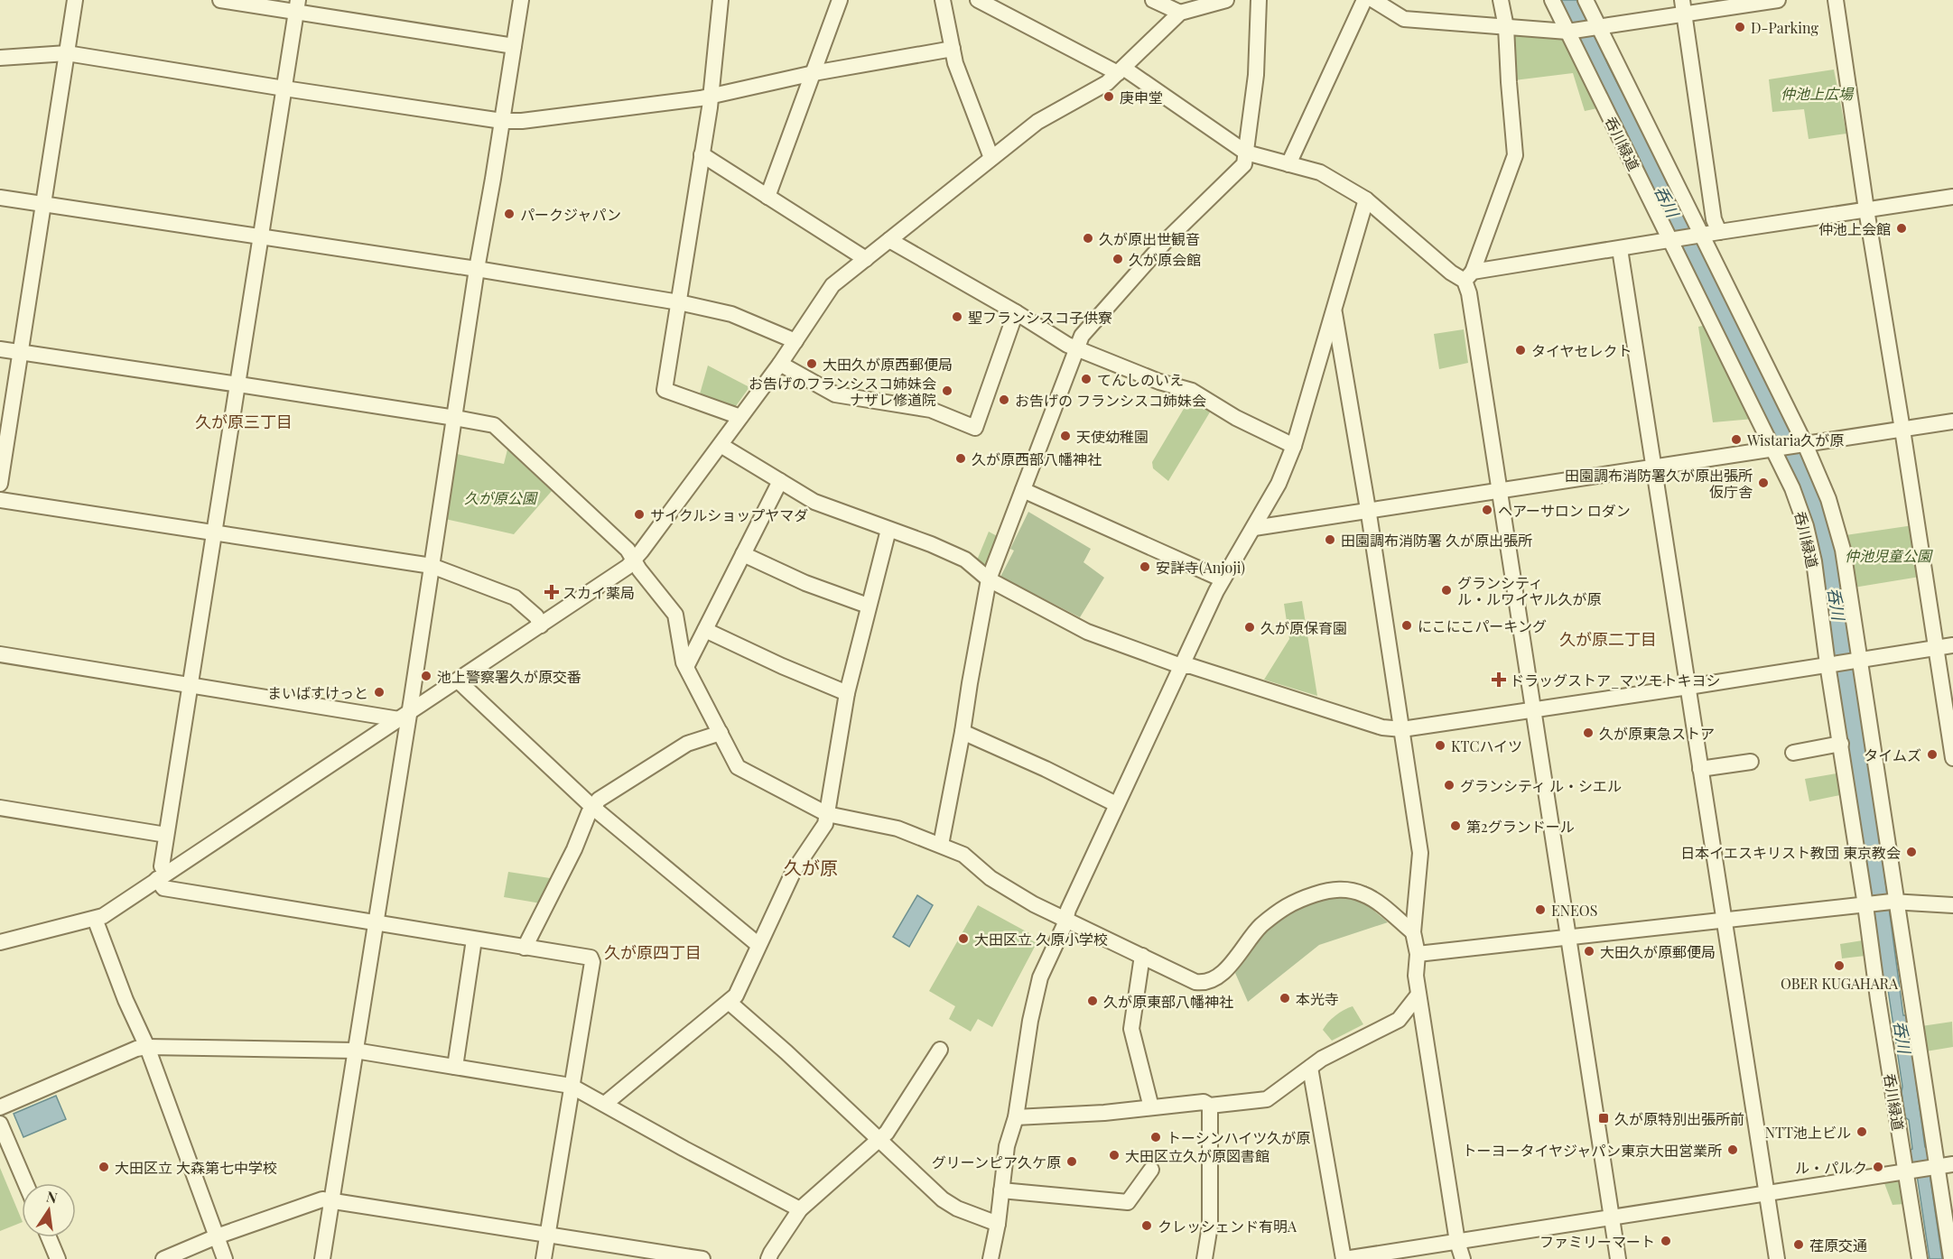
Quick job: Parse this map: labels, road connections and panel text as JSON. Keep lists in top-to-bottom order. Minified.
{"streets":{"street":["呑川緑道"]},"districts":["久が原三丁目","久が原二丁目","久が原","久が原四丁目"],"water":["呑川"],"parks":["仲池上広場","久が原公園","仲池児童公園"],"places":{"other":["D-Parking","庚申堂","パークジャパン","仲池上会館","久が原出世観音","久が原会館","聖フランシスコ子供寮","タイヤセレクト","大田久が原西郵便局","てんしのいえ","お告げのフランシスコ姉妹会 ナザレ修道院","お告げの フランシスコ姉妹会","天使幼稚園","Wistaria久が原","久が原西部八幡神社","田園調布消防署久が原出張所 仮庁舎","ヘアーサロン ロダン","サイクルショップヤマダ","田園調布消防署 久が原出張所","安詳寺(Anjoji)","グランシティ ル・ルワイヤル久が原","にこにこパーキング","久が原保育園","池上警察署久が原交番","まいばすけっと","久が原東急ストア","KTCハイツ","タイムズ","グランシティ ル・シエル","第2グランドール","日本イエスキリスト教団 東京教会","ENEOS","大田区立 久原小学校","大田久が原郵便局","OBER KUGAHARA","本光寺","久が原東部八幡神社","NTT池上ビル","トーシンハイツ久が原","トーヨータイヤジャパン東京大田営業所","大田区立久が原図書館","グリーンピア久ケ原","大田区立 大森第七中学校","ル・パルク","クレッシェンド有明A","ファミリーマート","荏原交通"],"health":["スカイ薬局","ドラッグストア_マツモトキヨシ"],"transit":["久が原特別出張所前"]},"north":"top"}
